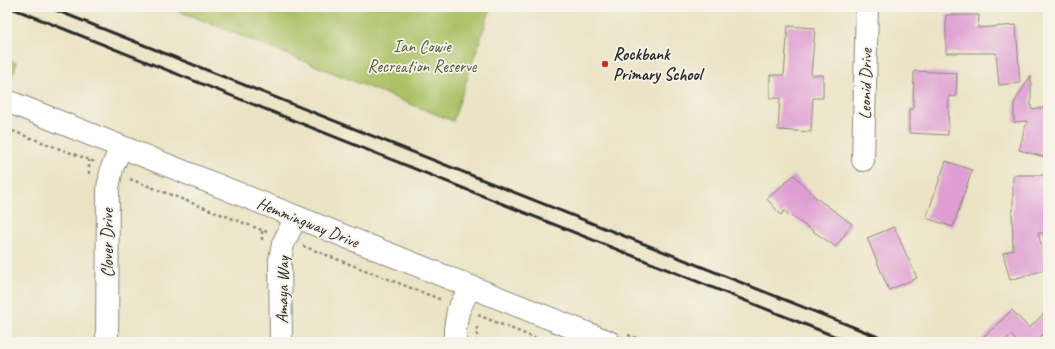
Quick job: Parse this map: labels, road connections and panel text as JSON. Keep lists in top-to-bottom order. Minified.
{"streets":{"street":["Leonid Drive","Hemmingway Drive","Clover Drive","Amaya Way"]},"crossings":[["Hemmingway Drive","Clover Drive"],["Hemmingway Drive","Amaya Way"]],"parks":["Ian Cowie Recreation Reserve"],"places":["Rockbank Primary School"]}
